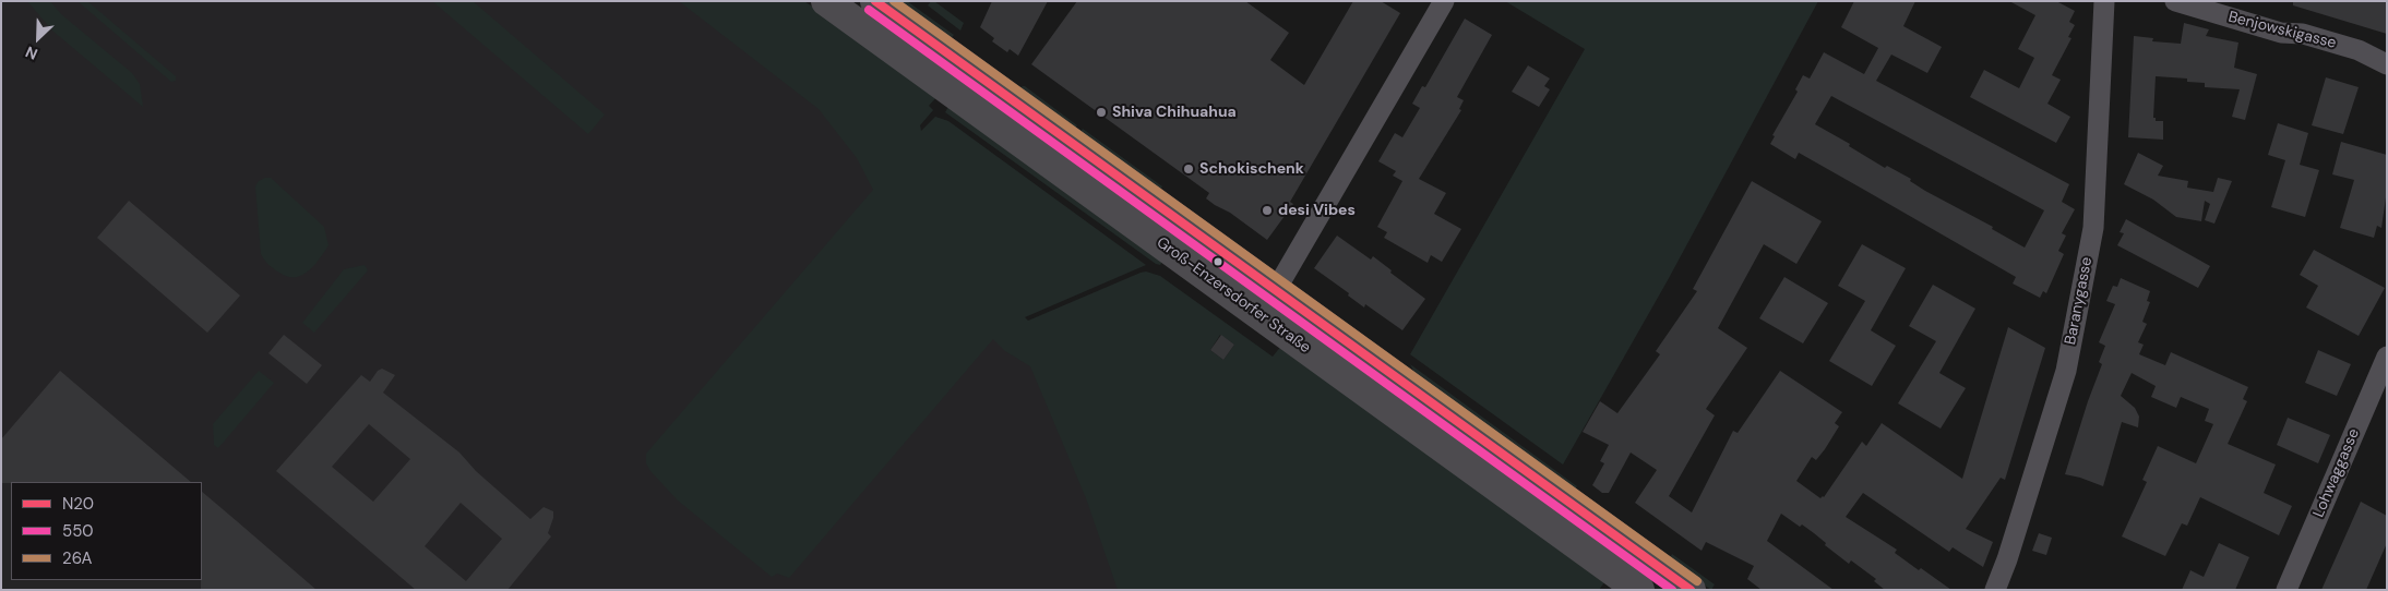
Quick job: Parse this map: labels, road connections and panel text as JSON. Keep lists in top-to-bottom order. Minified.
{"streets":{"main road":["Groß-Enzersdorfer Straße"],"street":["Benjowskigasse","Baranygasse","Lohwaggasse"]},"places":["Shiva Chihuahua","Schokischenk","desi Vibes"],"lines":["transit line N20","transit line 26A","transit line 550"],"legend":["N20","550","26A"],"north":"bottom left"}
